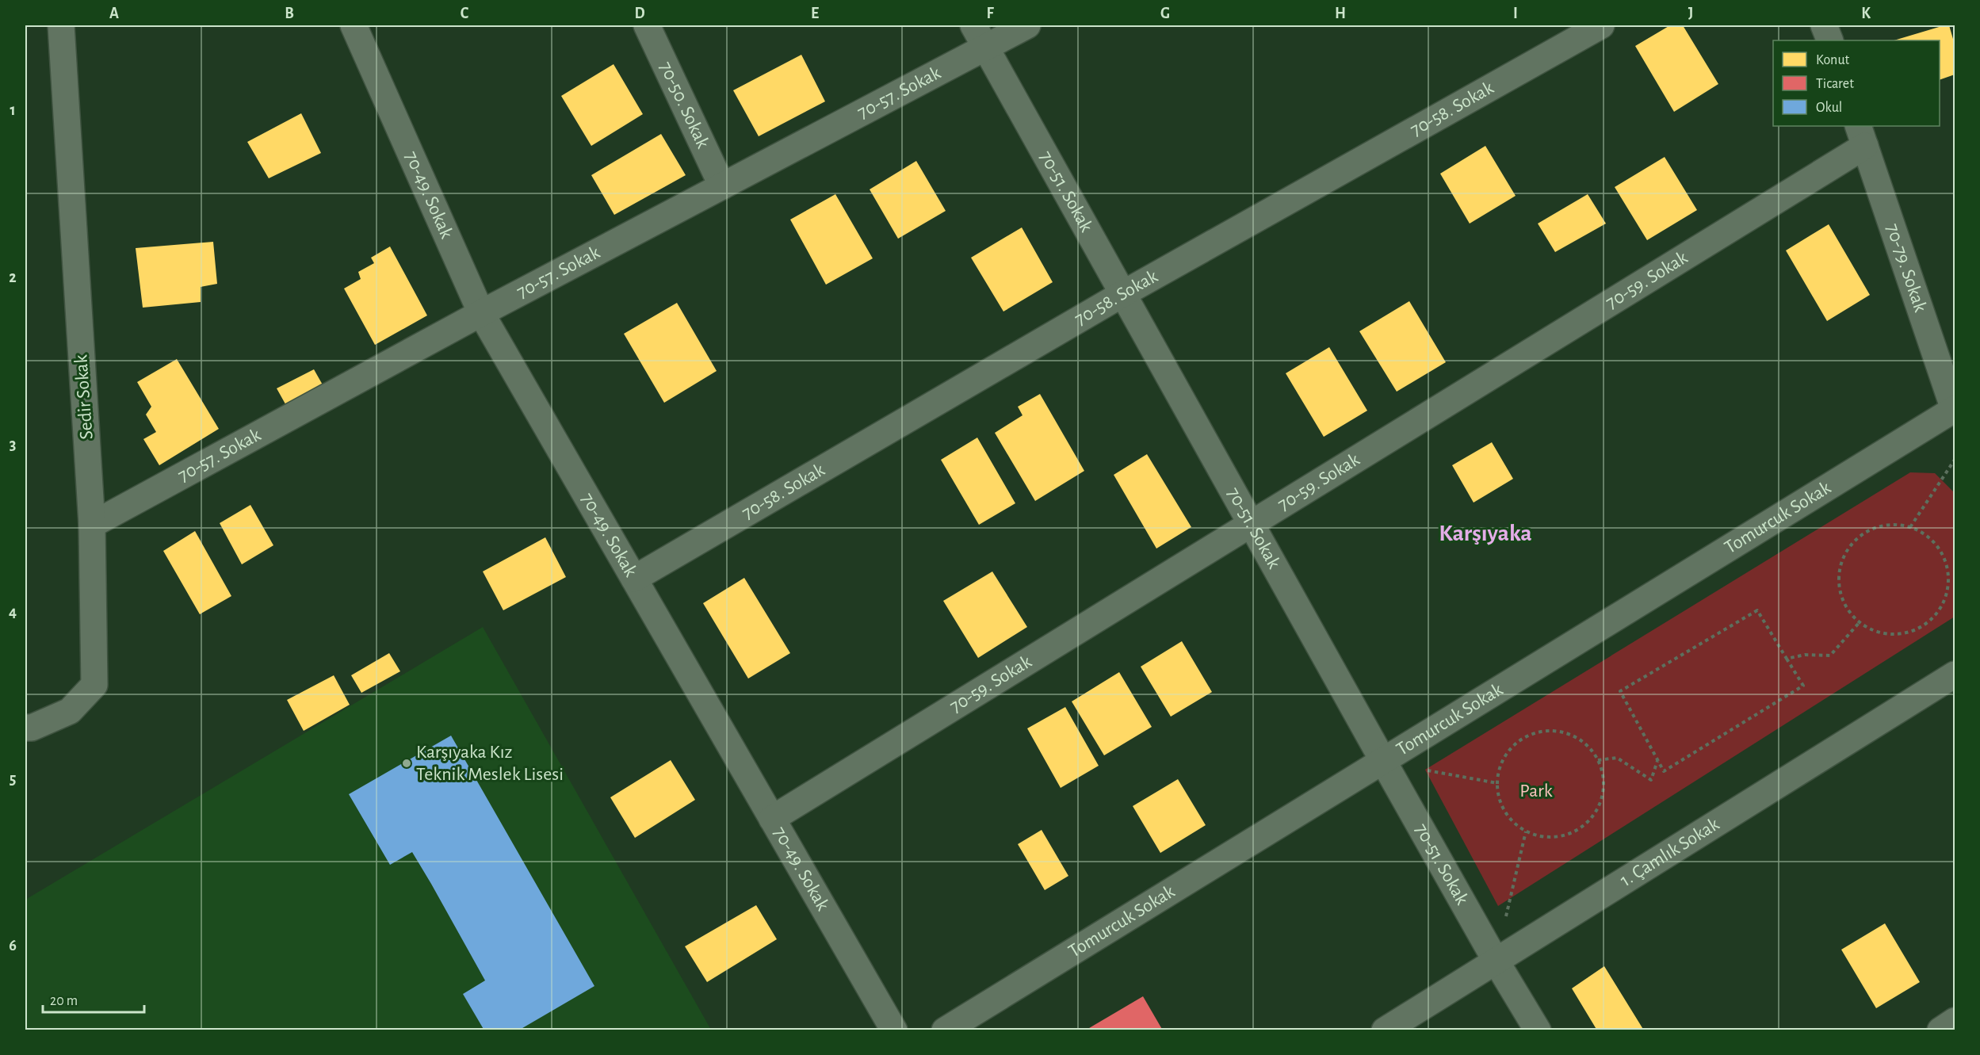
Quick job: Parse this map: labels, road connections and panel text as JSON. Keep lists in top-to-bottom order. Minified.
{"streets":{"street":["70-57. Sokak","70-50. Sokak","70-58. Sokak","70-51. Sokak","70-49. Sokak","70-79. Sokak","70-59. Sokak","Sedir Sokak","Tomurcuk Sokak","1. Çamlık Sokak"]},"crossings":[["70-57. Sokak","70-50. Sokak"],["70-57. Sokak","70-51. Sokak"],["70-57. Sokak","70-49. Sokak"],["70-57. Sokak","Sedir Sokak"],["70-58. Sokak","70-51. Sokak"],["70-58. Sokak","70-49. Sokak"],["70-51. Sokak","70-59. Sokak"],["70-51. Sokak","Tomurcuk Sokak"],["70-51. Sokak","1. Çamlık Sokak"],["70-49. Sokak","70-59. Sokak"],["70-79. Sokak","70-59. Sokak"],["70-79. Sokak","Tomurcuk Sokak"]],"districts":["Karşıyaka"],"parks":["Park"],"places":["Karşıyaka Kız Teknik Meslek Lisesi"],"legend":["Konut","Ticaret","Okul"],"scale_bar":"20 m","grid":{"columns":["A","B","C","D","E","F","G","H","I","J","K"],"rows":["1","2","3","4","5","6"]}}
